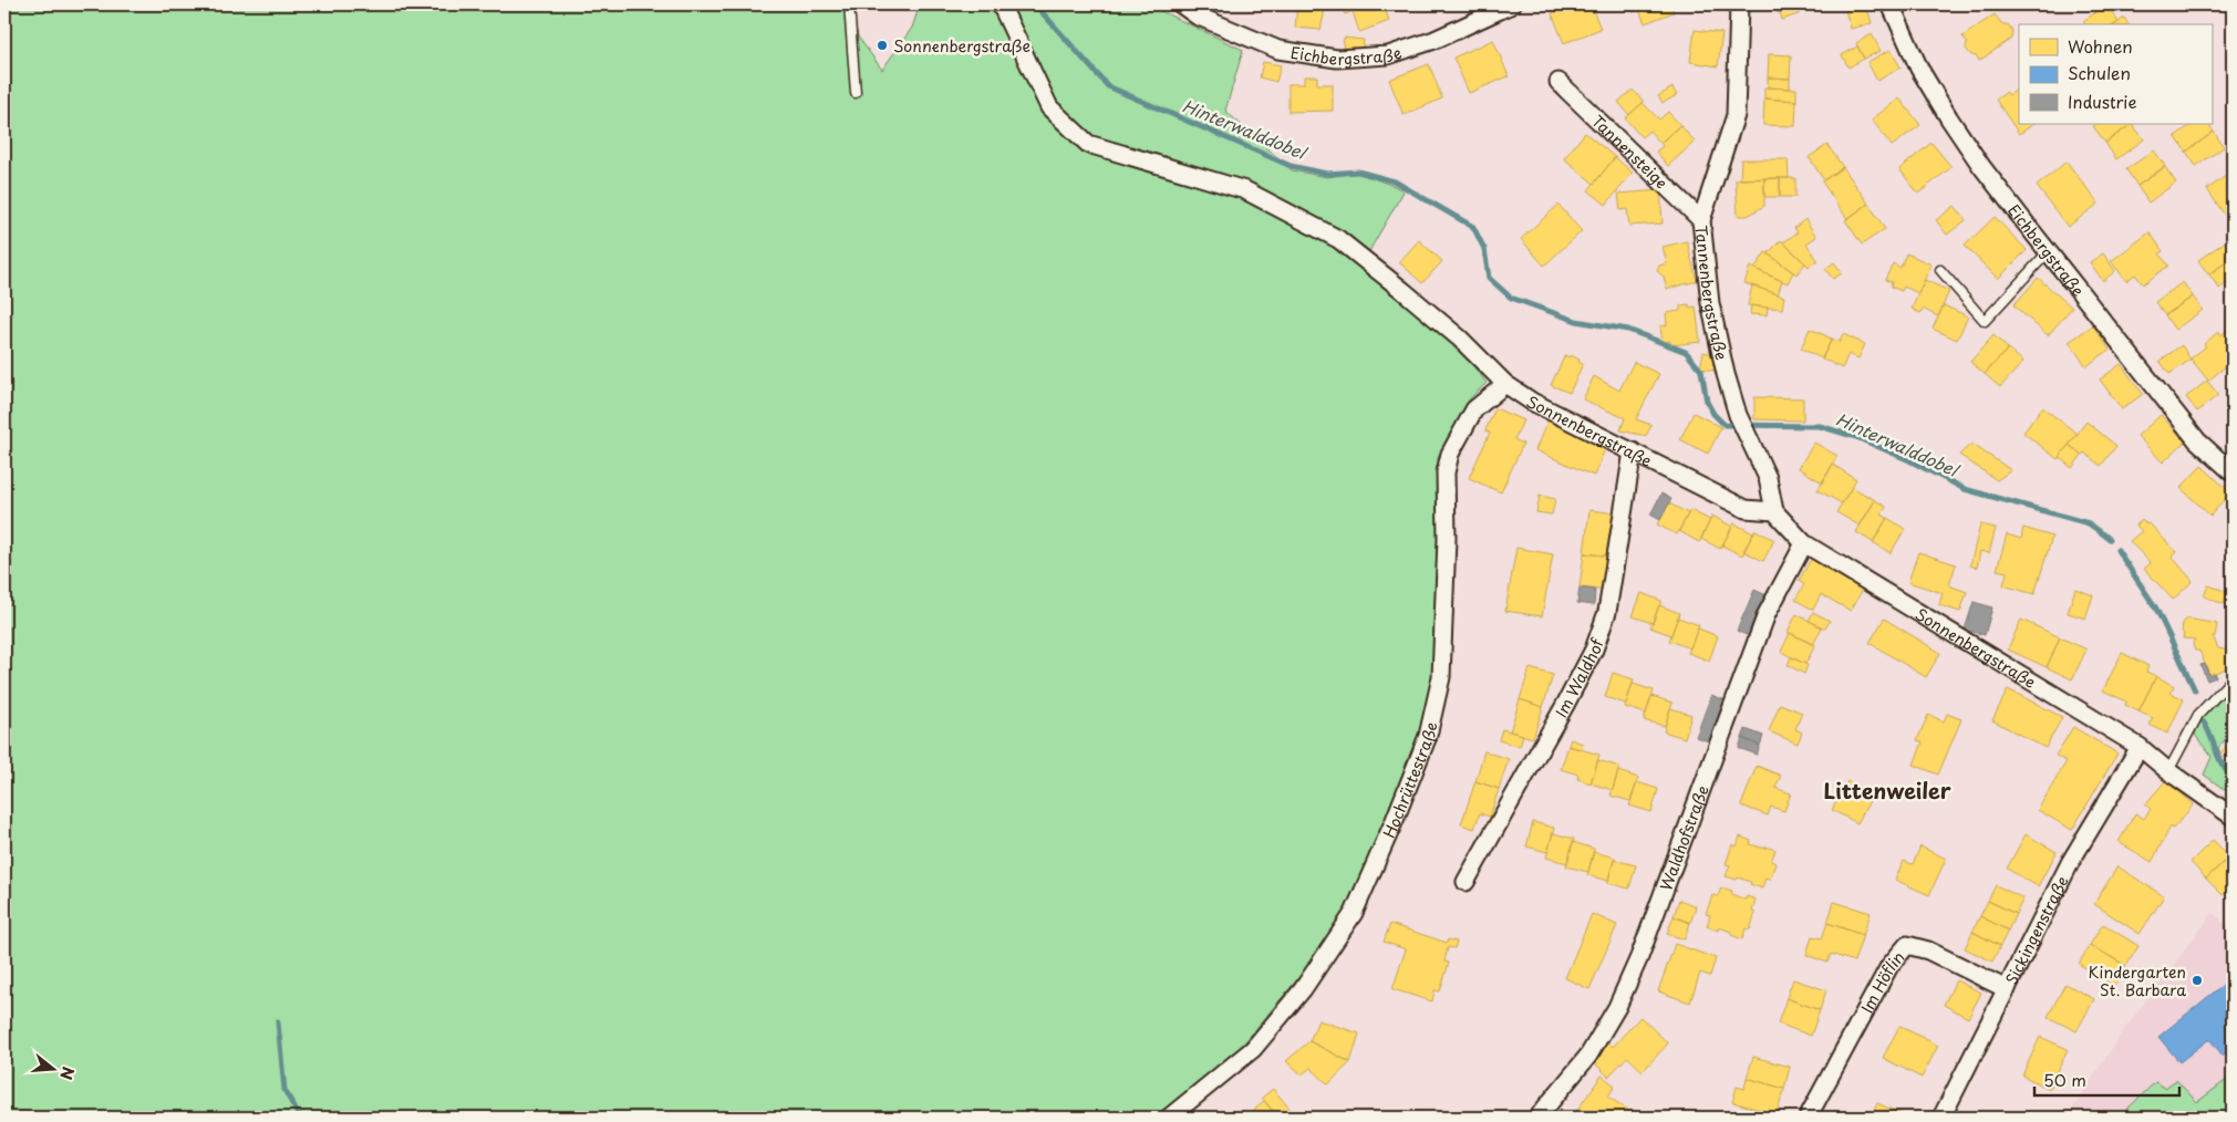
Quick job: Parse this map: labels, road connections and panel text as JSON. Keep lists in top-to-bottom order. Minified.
{"streets":{"street":["Eichbergstraße","Tannensteige","Tannenbergstraße","Sonnenbergstraße","Im Waldhof","Hochrüttestraße","Waldhofstraße","Sickingenstraße","Im Höflin"]},"crossings":[["Tannensteige","Tannenbergstraße"],["Tannenbergstraße","Sonnenbergstraße"],["Sonnenbergstraße","Im Waldhof"],["Sonnenbergstraße","Hochrüttestraße"],["Sonnenbergstraße","Waldhofstraße"],["Sonnenbergstraße","Sickingenstraße"],["Sickingenstraße","Im Höflin"]],"districts":["Littenweiler"],"water":["Hinterwalddobel"],"places":["Sonnenbergstraße","Kindergarten St. Barbara"],"legend":["Wohnen","Schulen","Industrie"],"scale_bar":"50 m","north":"right"}
